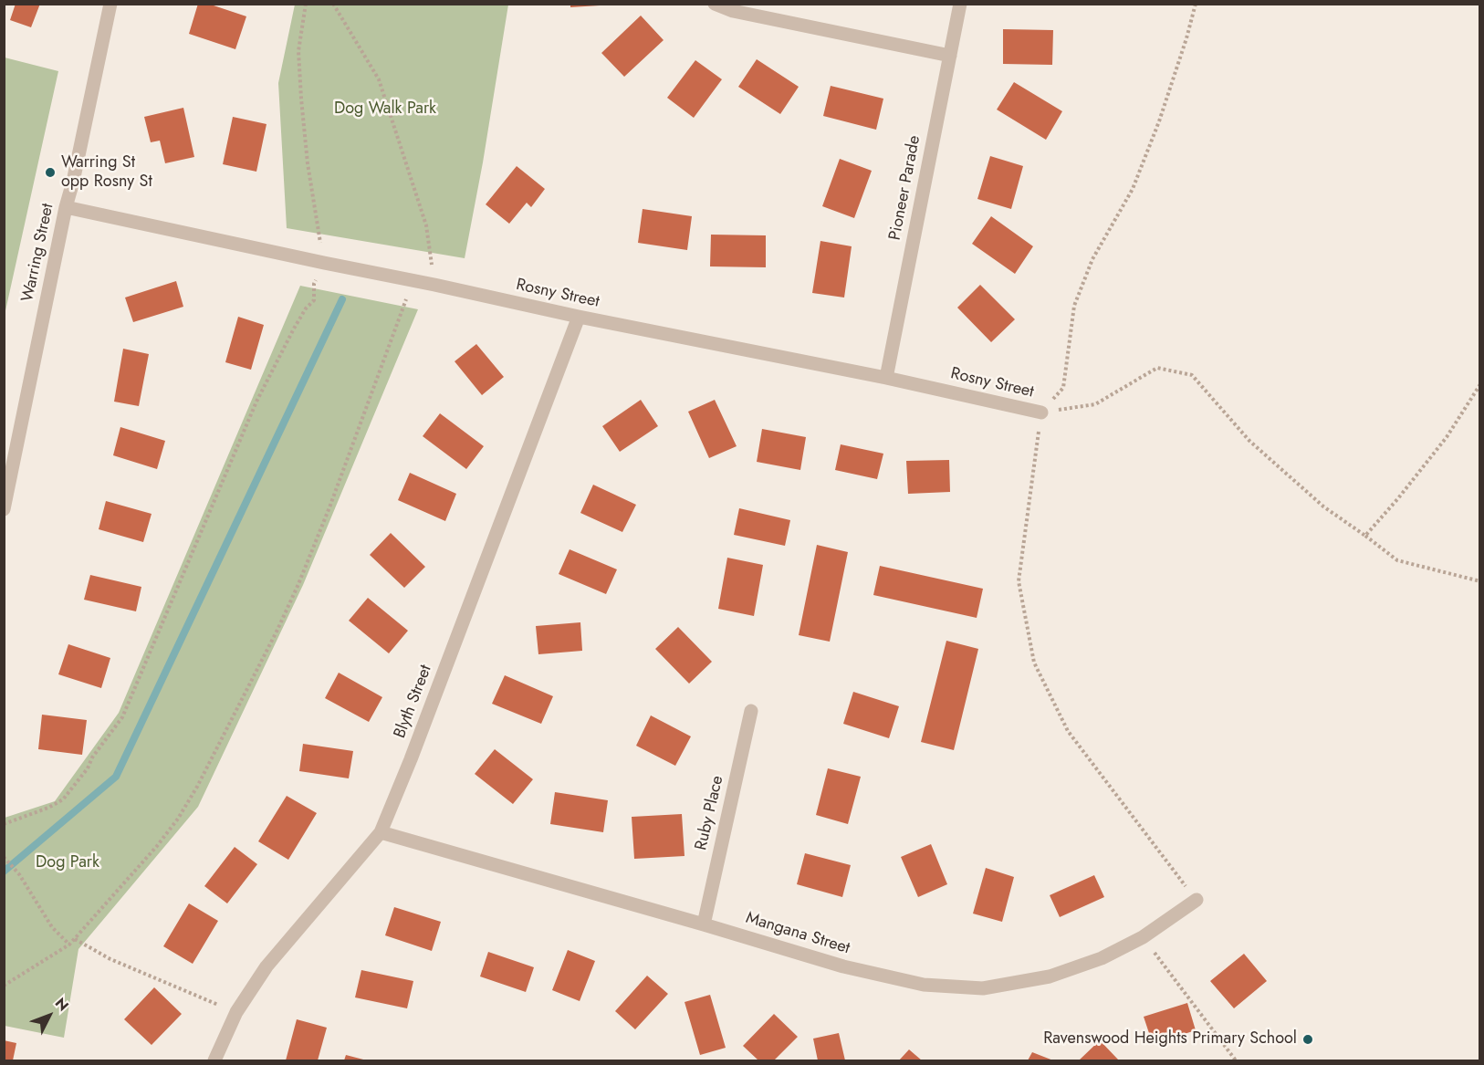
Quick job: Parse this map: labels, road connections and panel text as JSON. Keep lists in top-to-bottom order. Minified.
{"streets":{"street":["Pioneer Parade","Warring Street","Rosny Street","Blyth Street","Ruby Place","Mangana Street"]},"crossings":[["Pioneer Parade","Rosny Street"],["Warring Street","Rosny Street"],["Rosny Street","Blyth Street"],["Blyth Street","Mangana Street"],["Ruby Place","Mangana Street"]],"parks":["Dog Walk Park","Dog Park"],"places":["Warring St opp Rosny St","Ravenswood Heights Primary School"],"north":"top right"}
